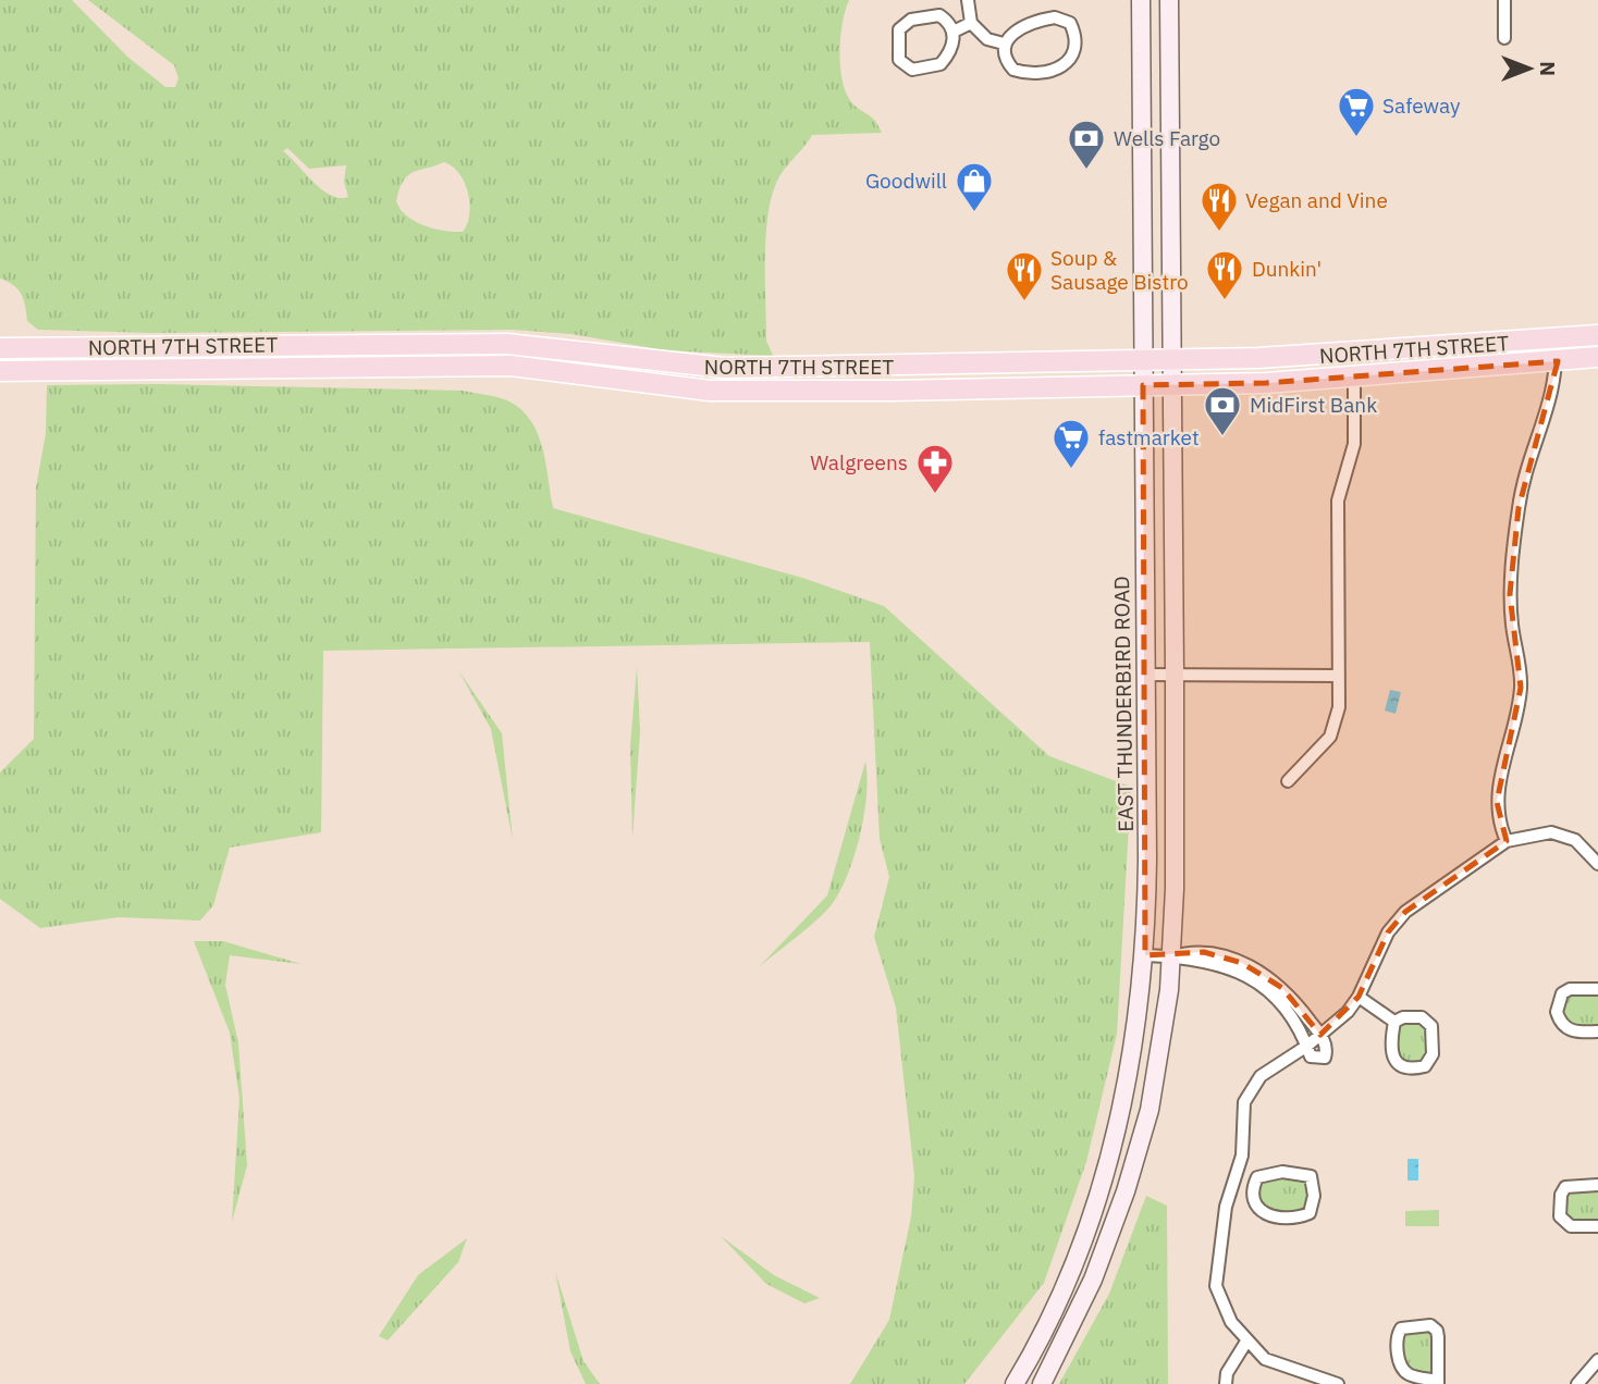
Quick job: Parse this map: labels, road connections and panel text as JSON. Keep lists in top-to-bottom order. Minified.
{"streets":{"main road":["NORTH 7TH STREET","EAST THUNDERBIRD ROAD"]},"crossings":[["NORTH 7TH STREET","EAST THUNDERBIRD ROAD"]],"places":{"supermarket":["Safeway","fastmarket"],"bank":["Wells Fargo","MidFirst Bank"],"shop":["Goodwill"],"restaurant":["Vegan and Vine","Dunkin'","Soup & Sausage Bistro"],"pharmacy":["Walgreens"]},"north":"right"}
